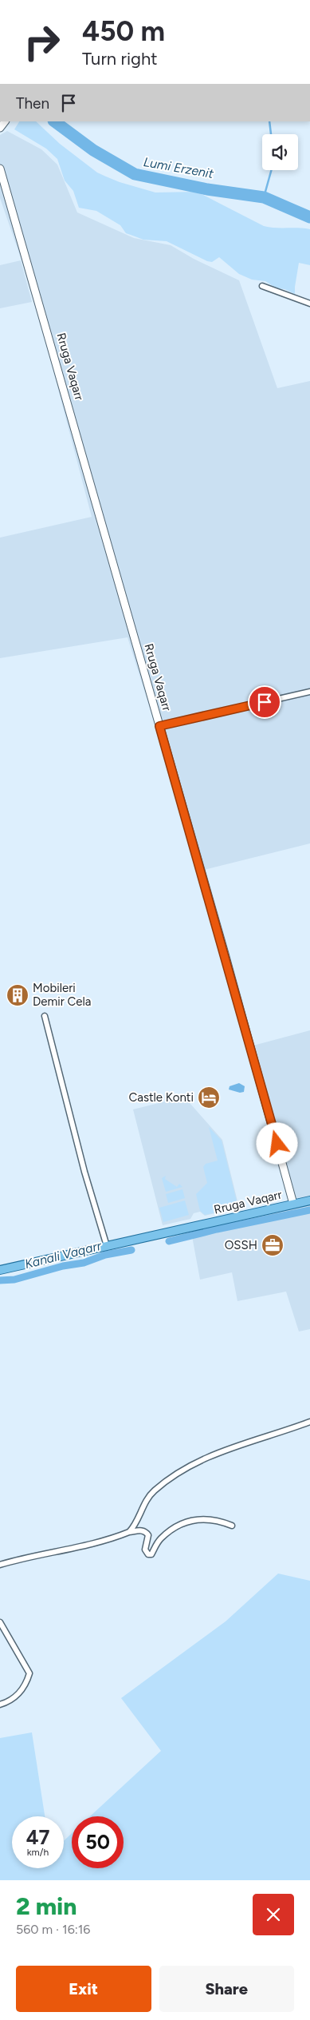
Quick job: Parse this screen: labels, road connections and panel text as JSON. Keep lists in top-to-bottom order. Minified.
{"streets":{"main road":["Rruga Vaqarr"]},"water":["Lumi Erzenit","Kanali Vaqarr"],"places":{"building":["Mobileri Demir Cela"],"hotel":["Castle Konti"],"office":["OSSH"]},"page":{"turn":["450 m","Turn right"],"then":"Then","speed":"47 km/h","limit":"50","heading":["2 min","560 m · 16:16"],"buttons":["Exit","Share"]}}
